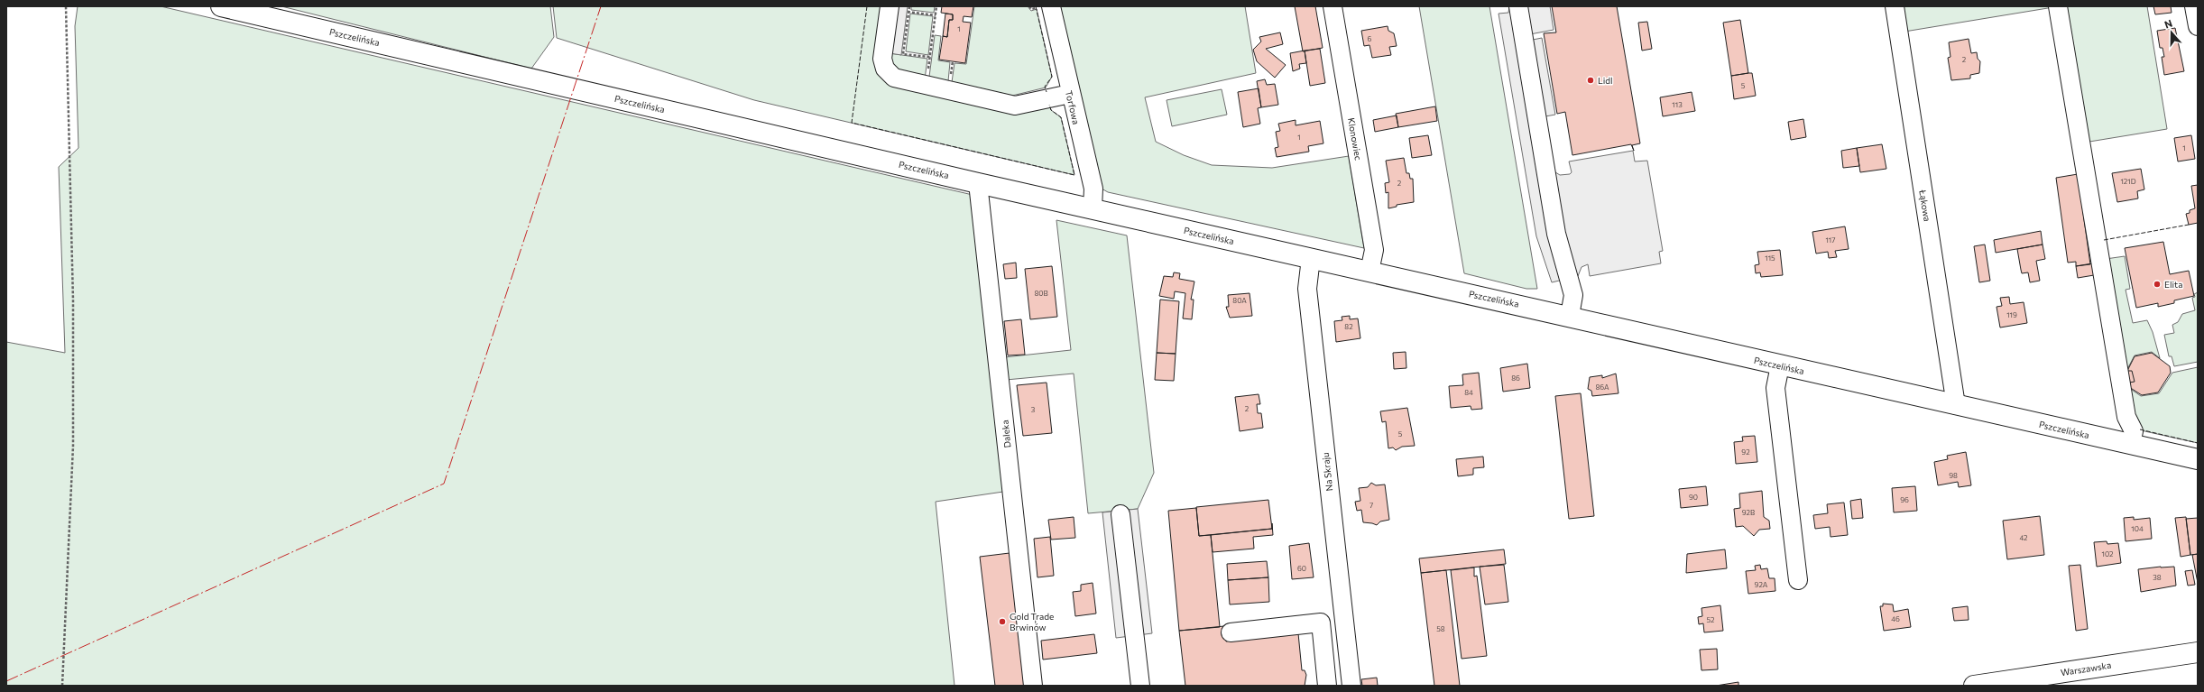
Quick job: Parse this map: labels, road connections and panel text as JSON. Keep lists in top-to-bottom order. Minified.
{"streets":{"main road":["Pszczelińska","Warszawska"],"street":["Torfowa","Klonowiec","Łąkowa","Daleka","Na Skraju"]},"crossings":[["Pszczelińska","Torfowa"],["Pszczelińska","Klonowiec"],["Pszczelińska","Łąkowa"],["Pszczelińska","Daleka"],["Pszczelińska","Na Skraju"]],"places":["Lidl","Elita","Gold Trade Brwinów"],"house_numbers":["1","6","2","5","113","1","1","121D","2","117","115","80B","80A","119","82","86","86A","84","2","3","5","92","98","90","96","7","92B","104","42","102","60","38","92A","46","52","58"],"north":"top"}
